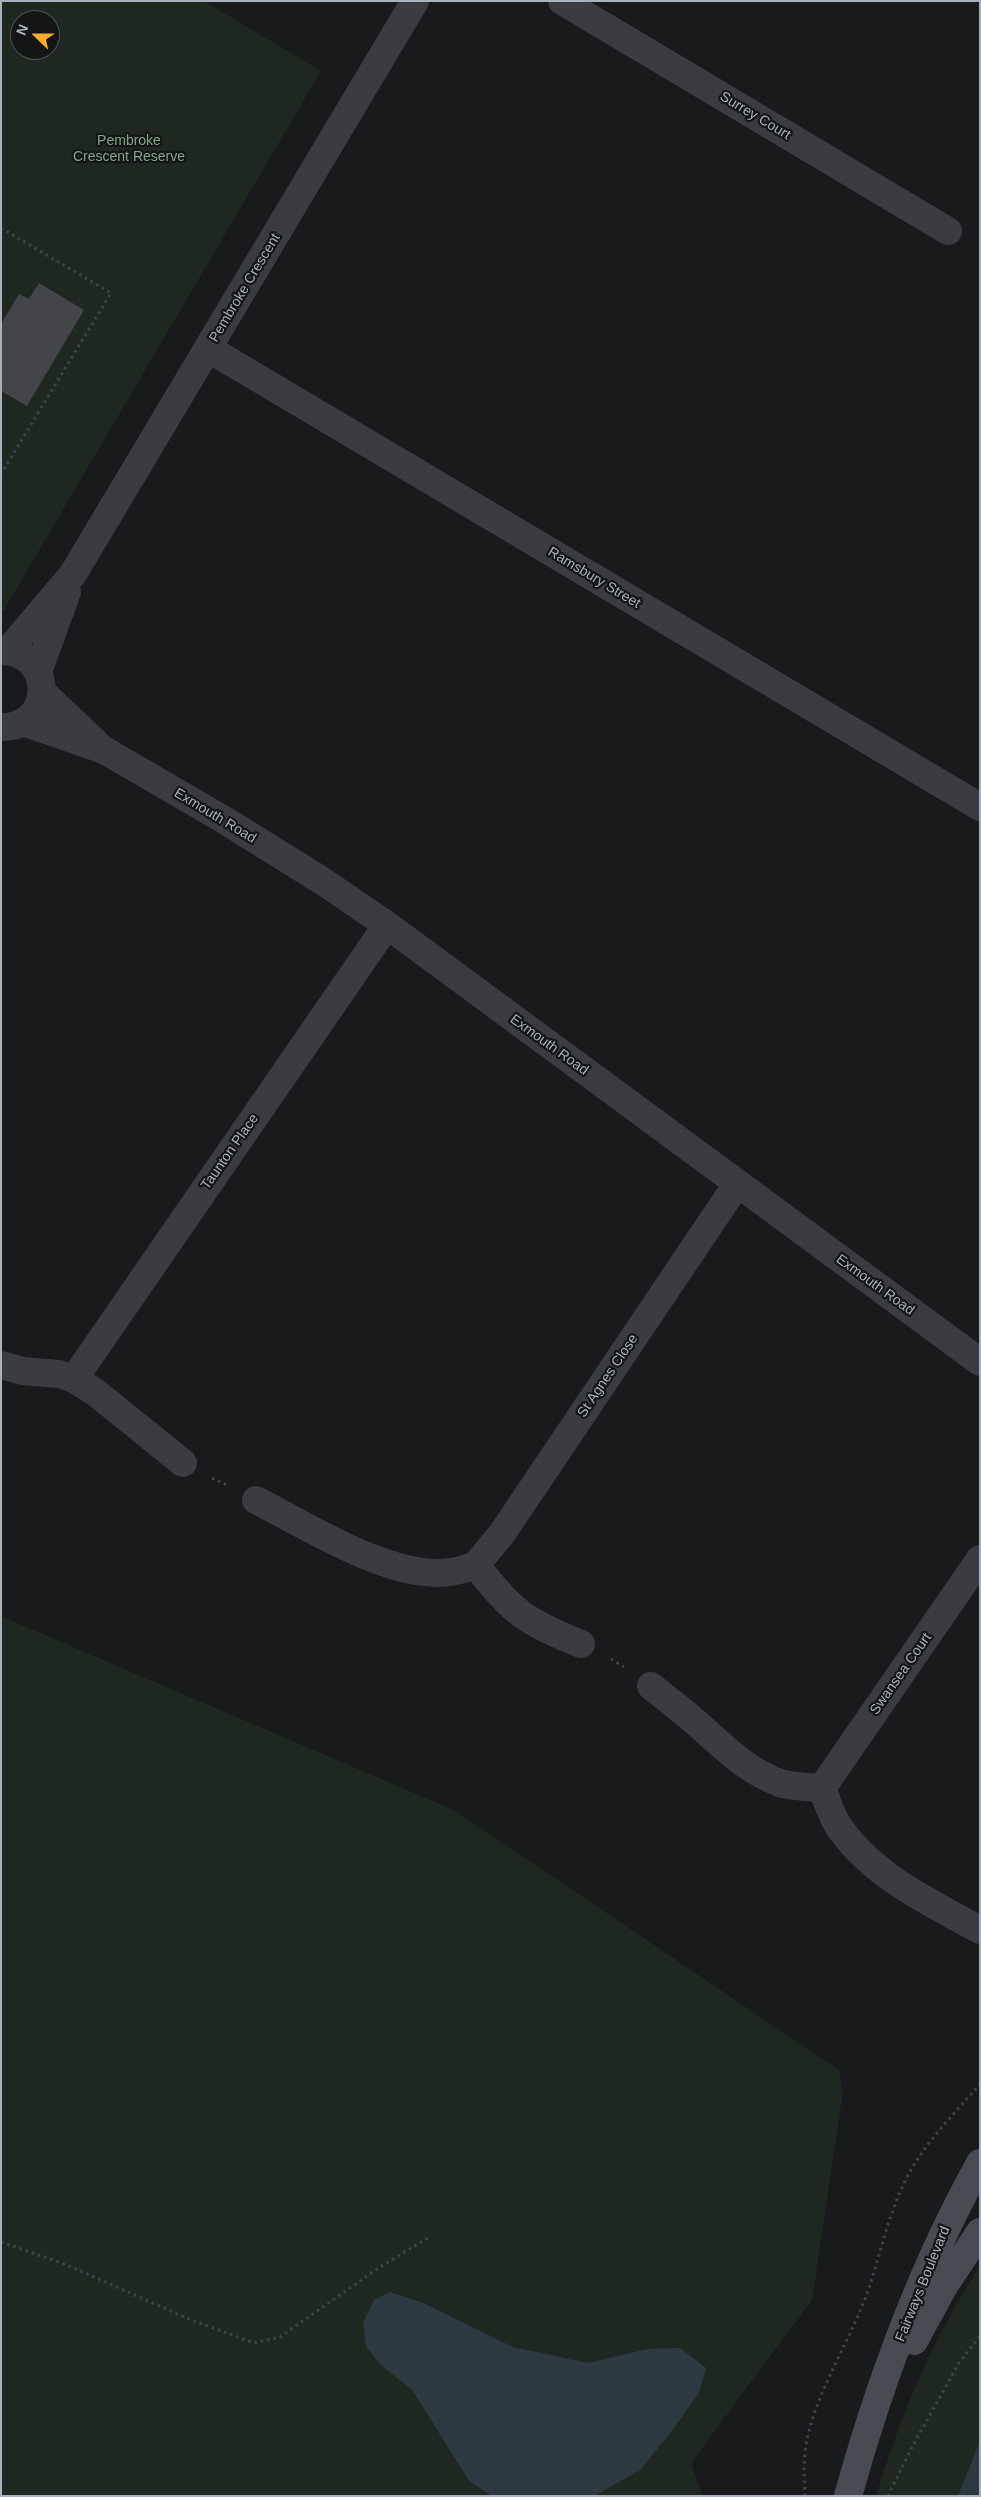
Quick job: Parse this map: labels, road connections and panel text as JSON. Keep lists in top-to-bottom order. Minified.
{"streets":{"street":["Surrey Court","Pembroke Crescent","Ramsbury Street","Exmouth Road","Taunton Place","St Agnes Close","Swansea Court","Fairways Boulevard"]},"crossings":[["Pembroke Crescent","Ramsbury Street"],["Pembroke Crescent","Exmouth Road"],["Exmouth Road","Taunton Place"],["Exmouth Road","St Agnes Close"]],"parks":["Pembroke Crescent Reserve"],"north":"left"}
